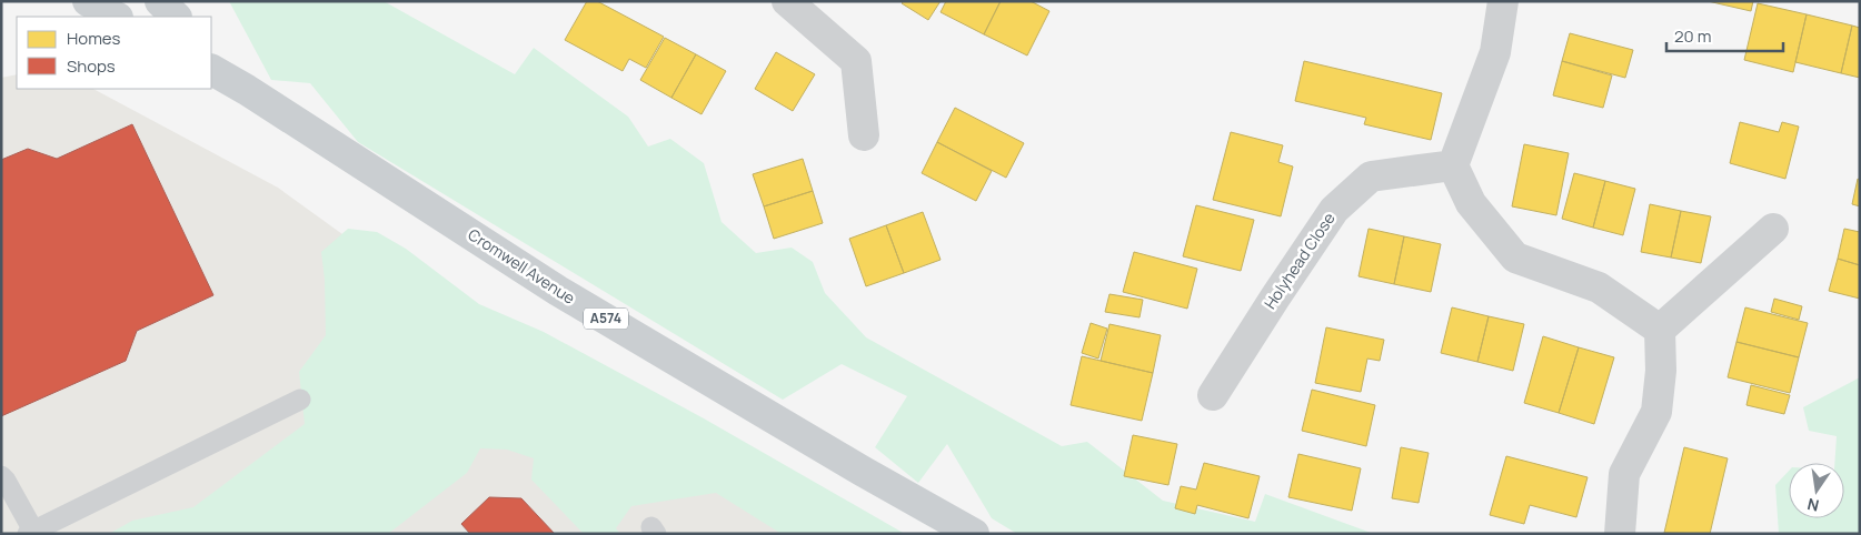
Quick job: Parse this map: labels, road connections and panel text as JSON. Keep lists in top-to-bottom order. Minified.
{"streets":{"main road":["Cromwell Avenue","A574"],"street":["Holyhead Close"]},"legend":["Homes","Shops"],"scale_bar":"20 m","north":"bottom"}
